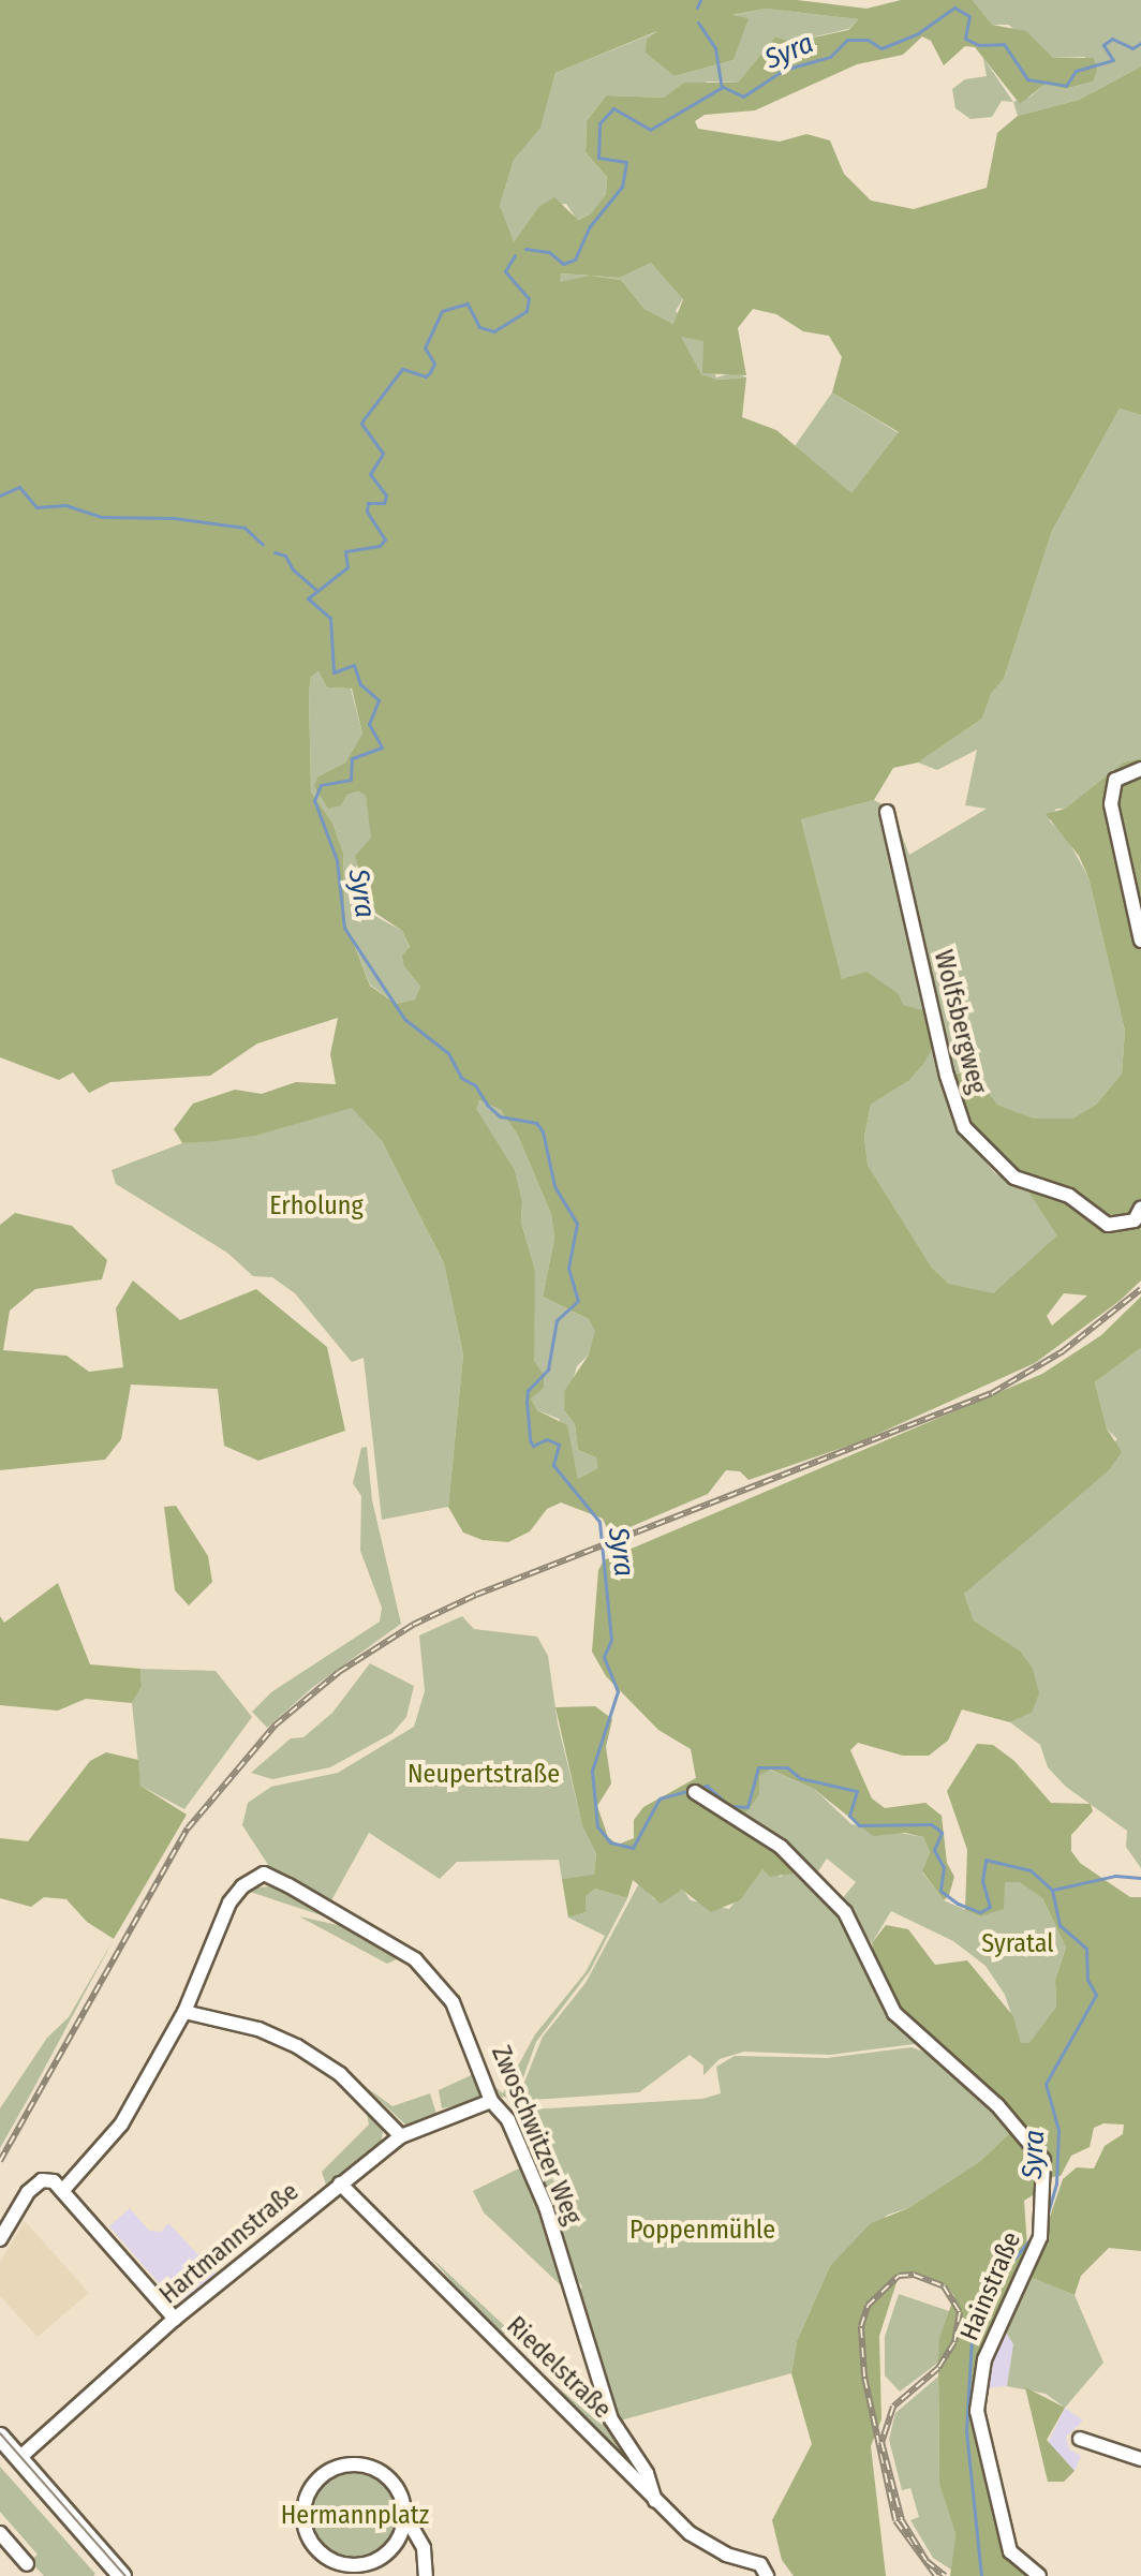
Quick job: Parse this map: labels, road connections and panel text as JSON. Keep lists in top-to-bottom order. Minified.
{"streets":{"street":["Wolfsbergweg","Zwoschwitzer Weg","Hartmannstraße","Hainstraße","Riedelstraße"]},"crossings":[["Zwoschwitzer Weg","Hartmannstraße"],["Zwoschwitzer Weg","Riedelstraße"],["Hartmannstraße","Riedelstraße"]],"water":["Syra"],"parks":["Erholung","Neupertstraße","Syratal","Poppenmühle","Hermannplatz"]}
